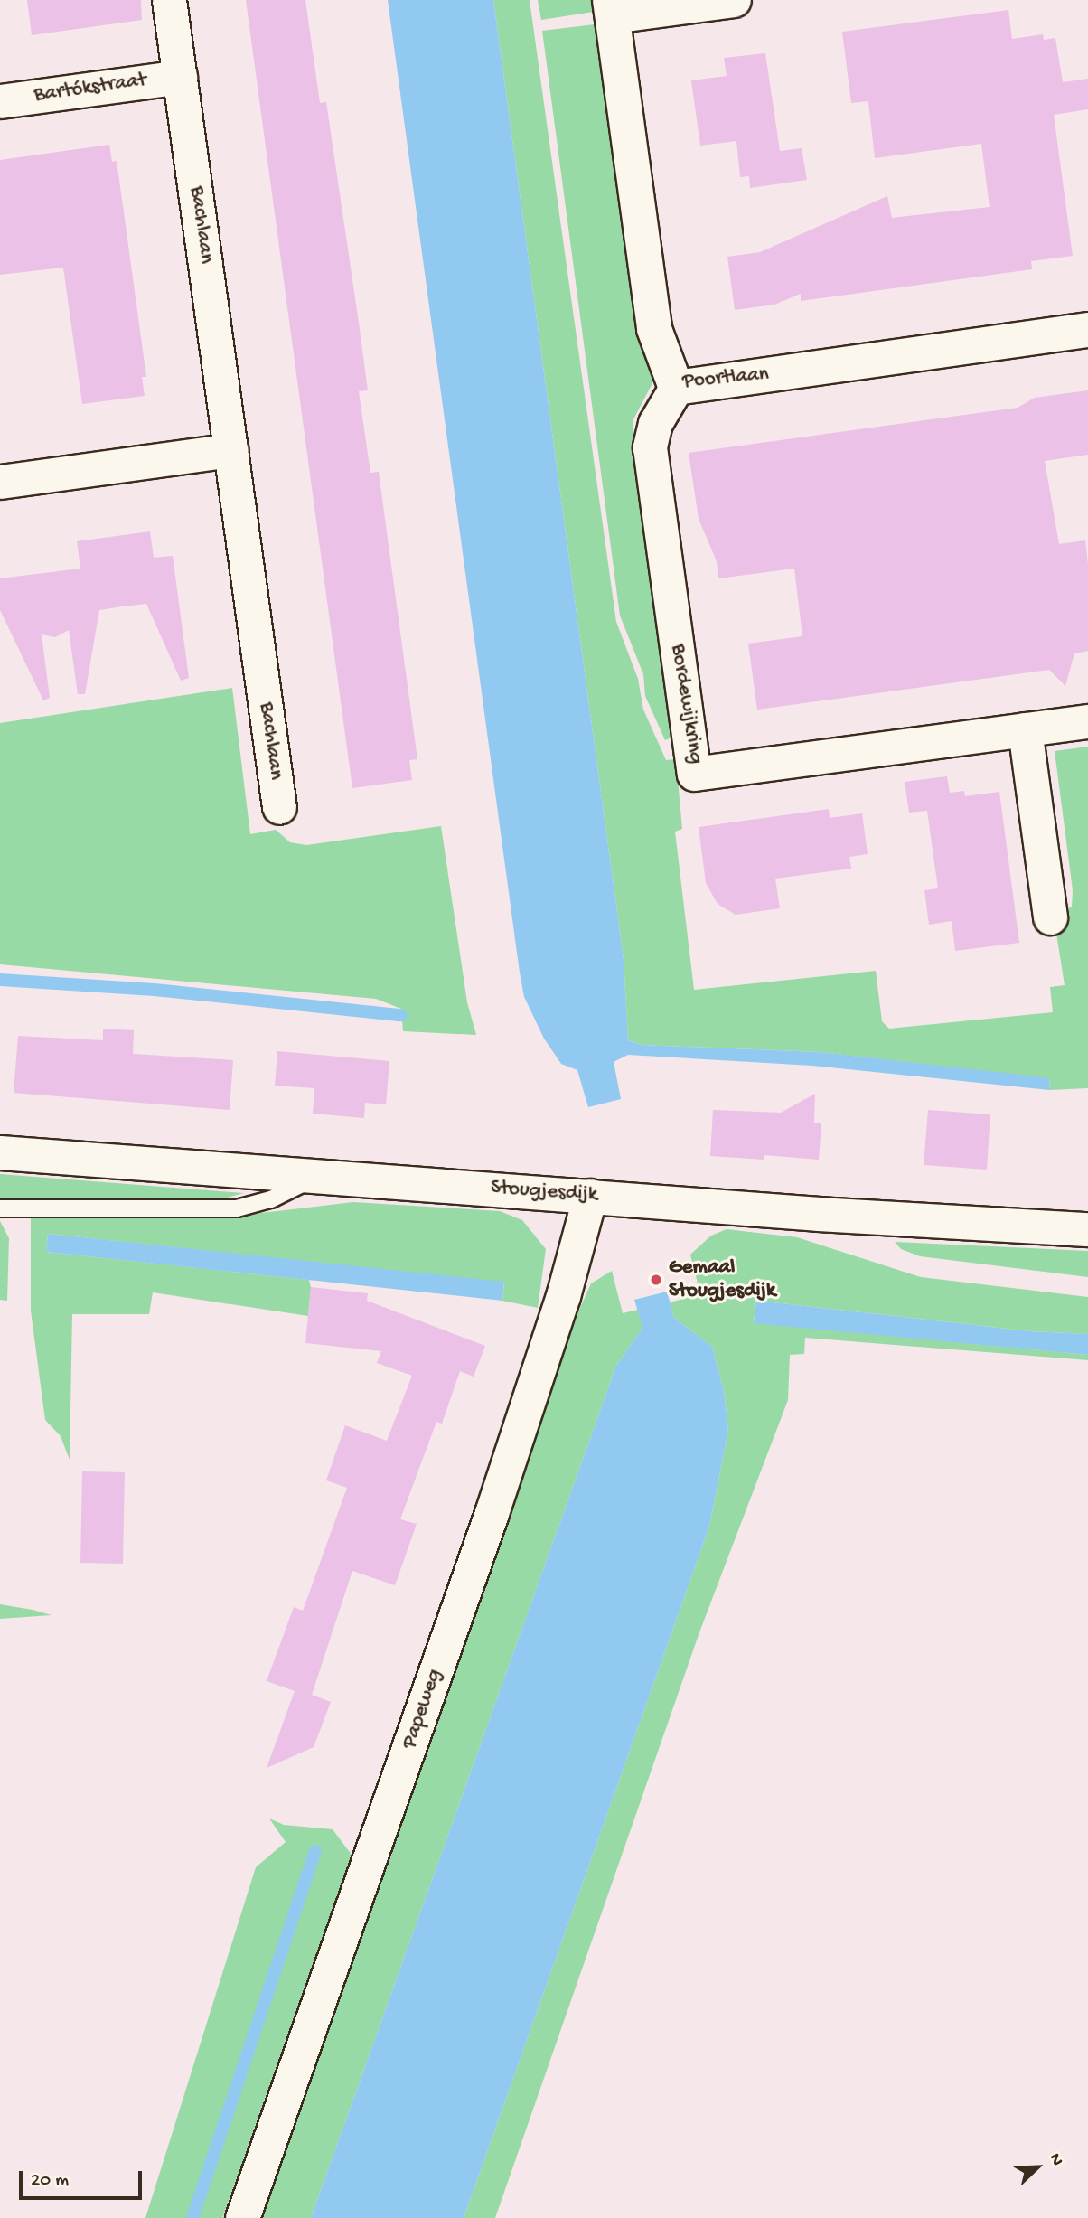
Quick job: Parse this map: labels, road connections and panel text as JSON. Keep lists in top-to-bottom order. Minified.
{"streets":{"street":["Bartókstraat","Bachlaan","Poortlaan","Bordewijkring","Stougjesdijk","Papeweg"]},"crossings":[["Bartókstraat","Bachlaan"],["Poortlaan","Bordewijkring"],["Stougjesdijk","Papeweg"]],"places":["Gemaal Stougjesdijk"],"scale_bar":"20 m","north":"top right"}
